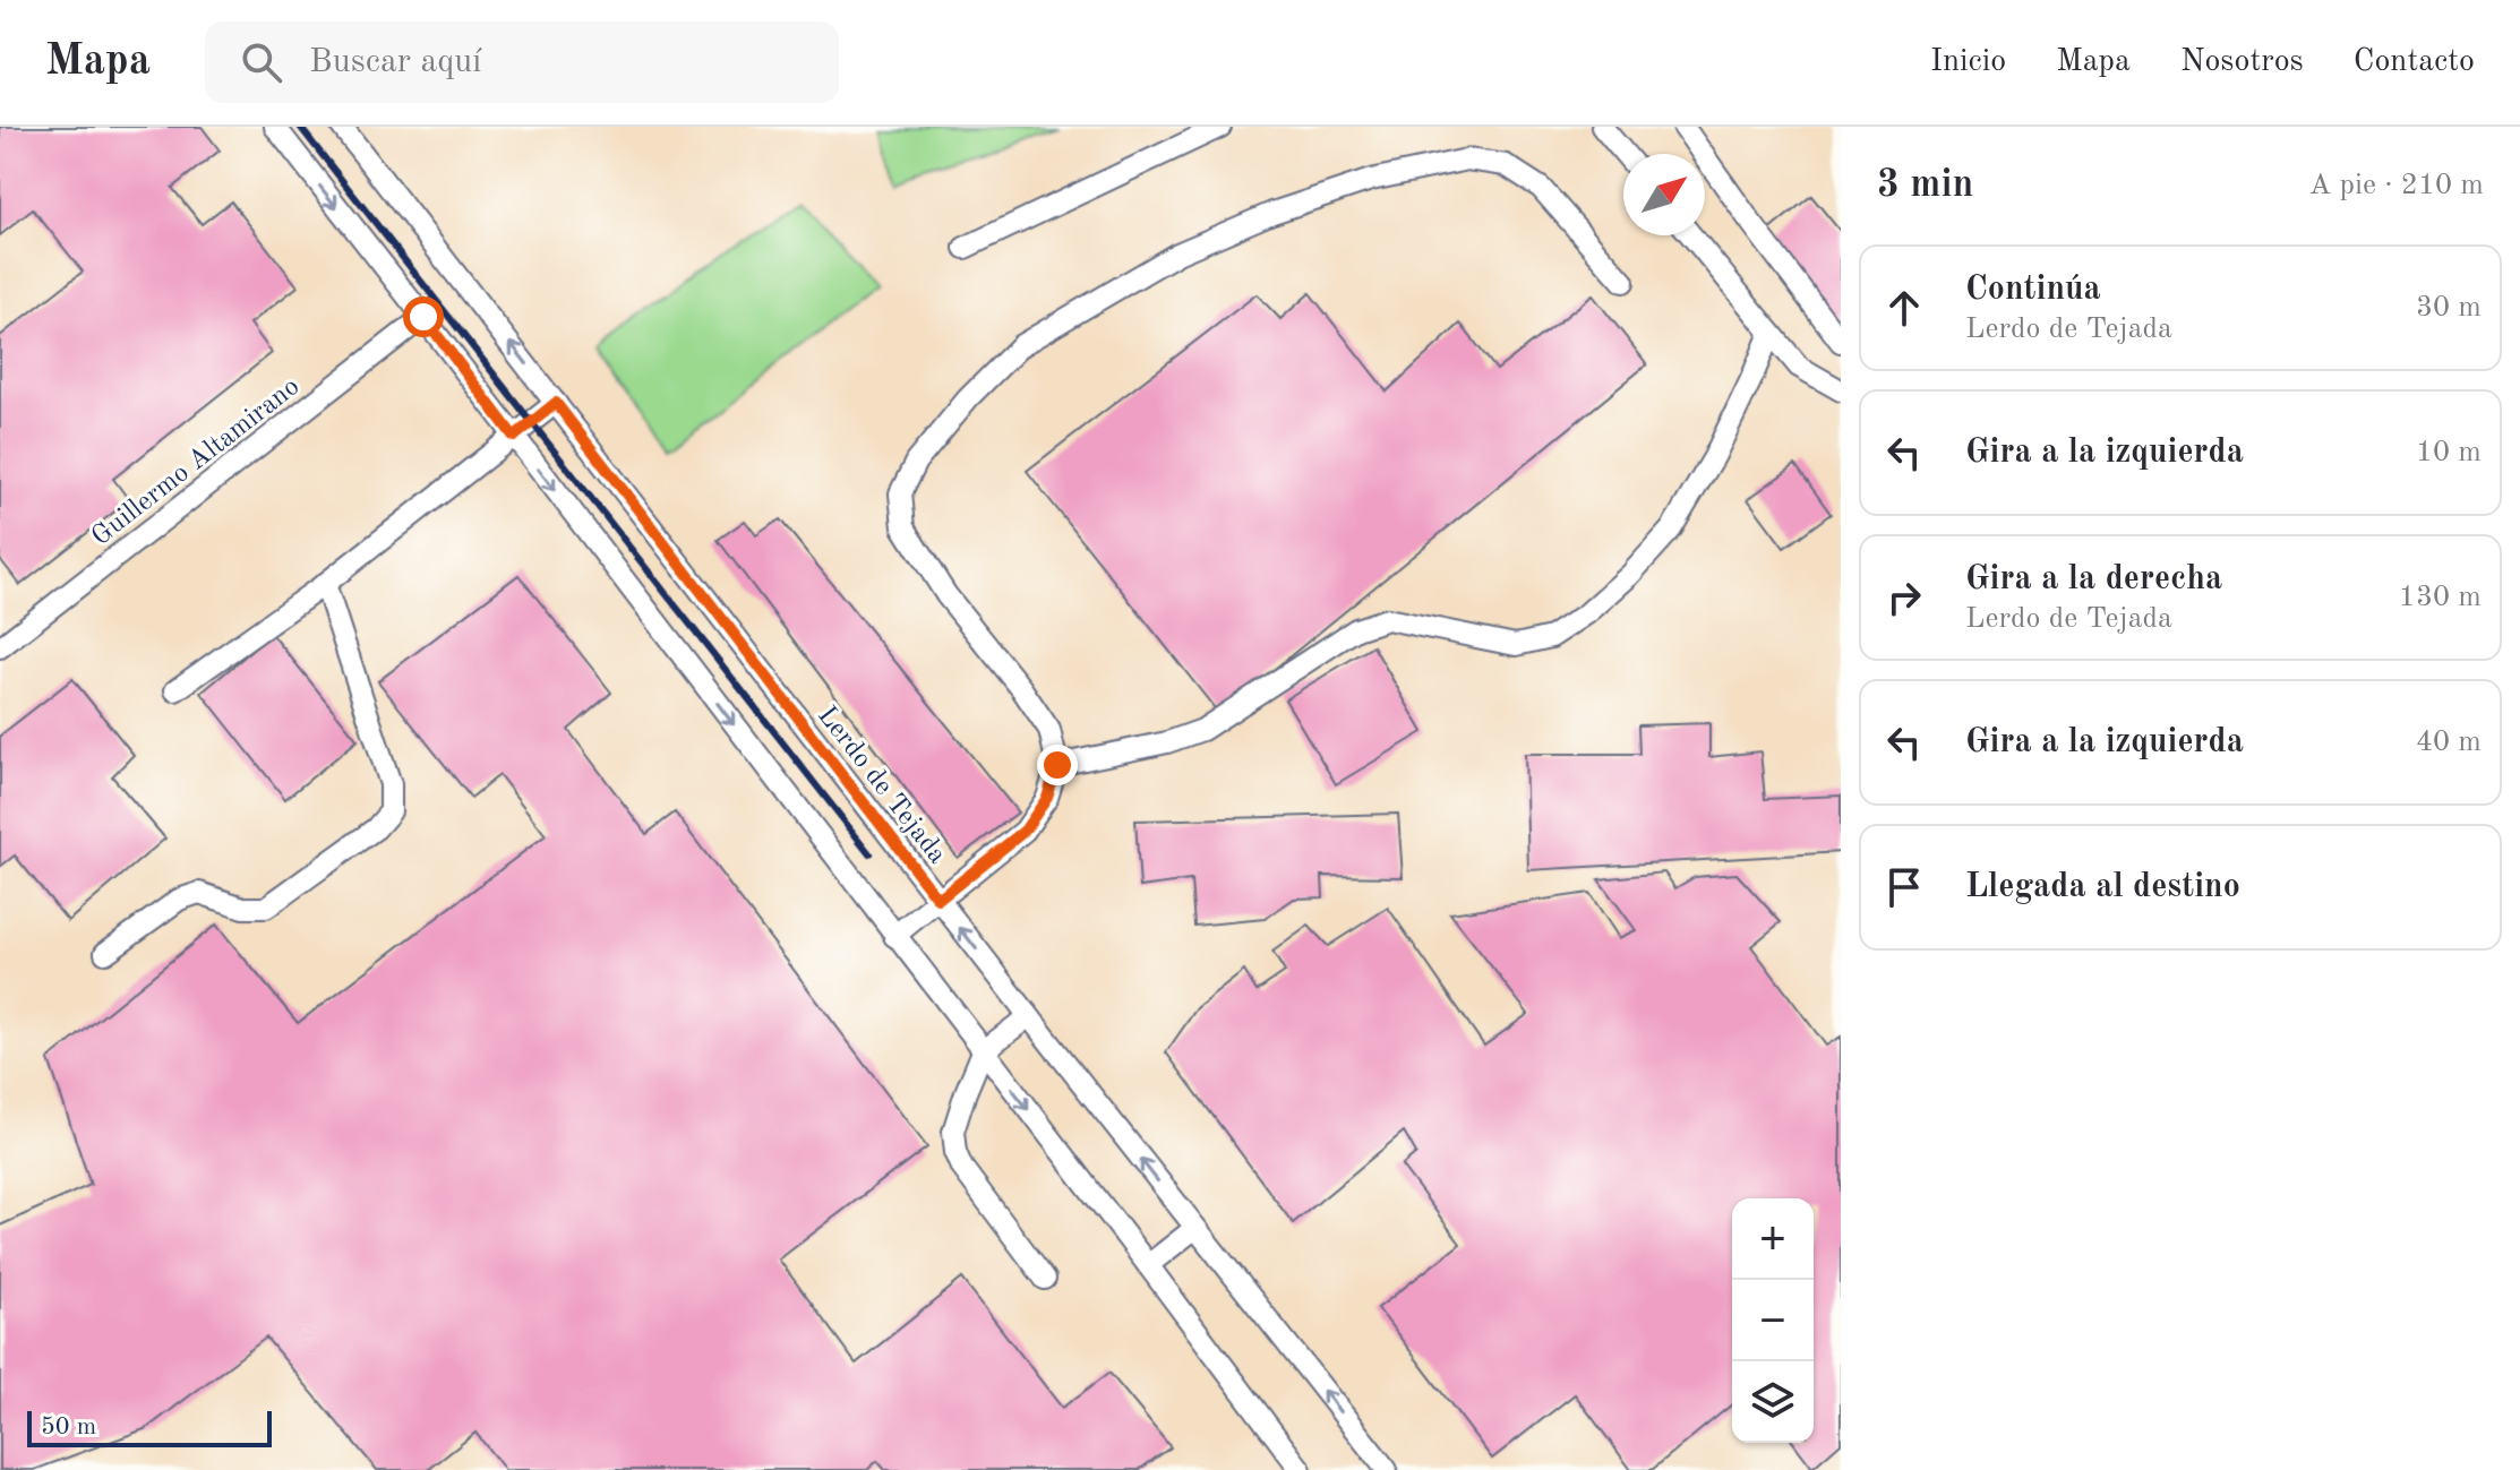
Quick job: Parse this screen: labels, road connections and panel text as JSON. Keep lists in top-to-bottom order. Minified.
{"streets":{"lane":["Guillermo Altamirano","Lerdo de Tejada"]},"scale_bar":"50 m","north":"top right","page":{"header":"Mapa","search":"Buscar aquí","nav":["Inicio","Mapa","Nosotros","Contacto"],"heading":["3 min","A pie · 210 m"],"list":[["Continúa","Lerdo de Tejada","30 m"],["Gira a la izquierda","10 m"],["Gira a la derecha","Lerdo de Tejada","130 m"],["Gira a la izquierda","40 m"],"Llegada al destino"],"map_buttons":["+","−"],"scale":"50 m"}}
